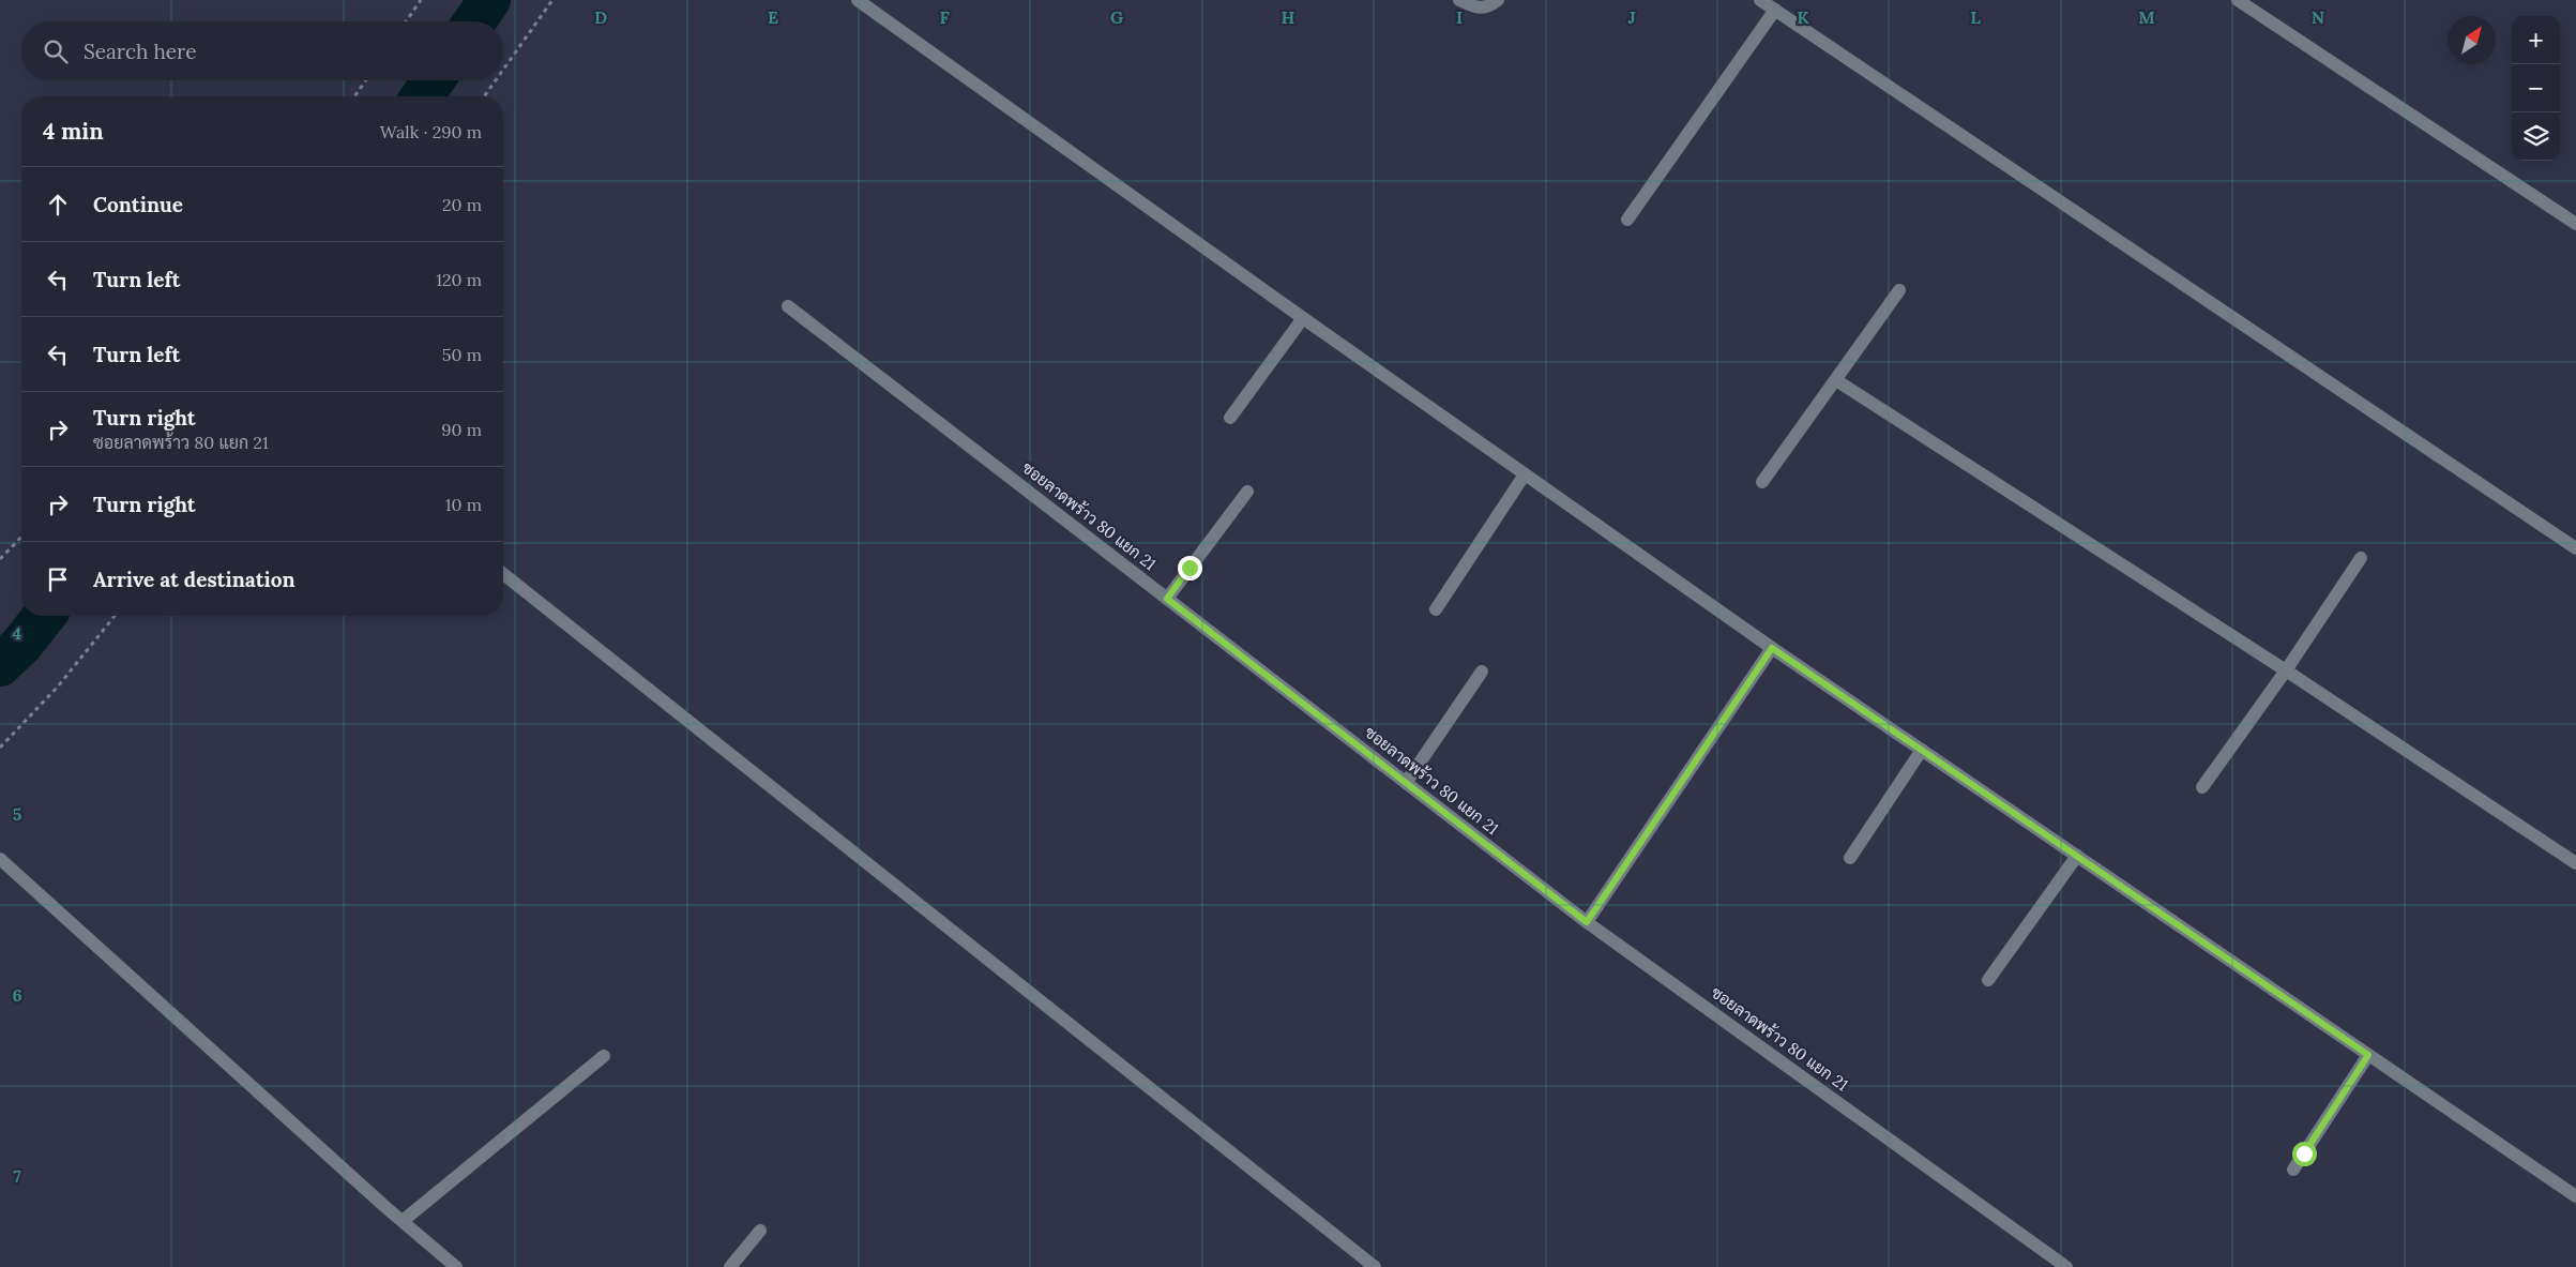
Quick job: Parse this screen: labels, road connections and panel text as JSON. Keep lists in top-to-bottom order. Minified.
{"streets":{"street":["ซอยลาดพร้าว 80 แยก 21"]},"north":"top right","page":{"map_buttons":["+","−"],"search":"Search here","heading":["4 min","Walk · 290 m"],"list":[["Continue","20 m"],["Turn left","120 m"],["Turn left","50 m"],["Turn right","ซอยลาดพร้าว 80 แยก 21","90 m"],["Turn right","10 m"],"Arrive at destination"]},"grid":{"columns":["D","E","F","G","H","I","J","K","L","M","N"],"rows":["4","5","6","7"]}}
